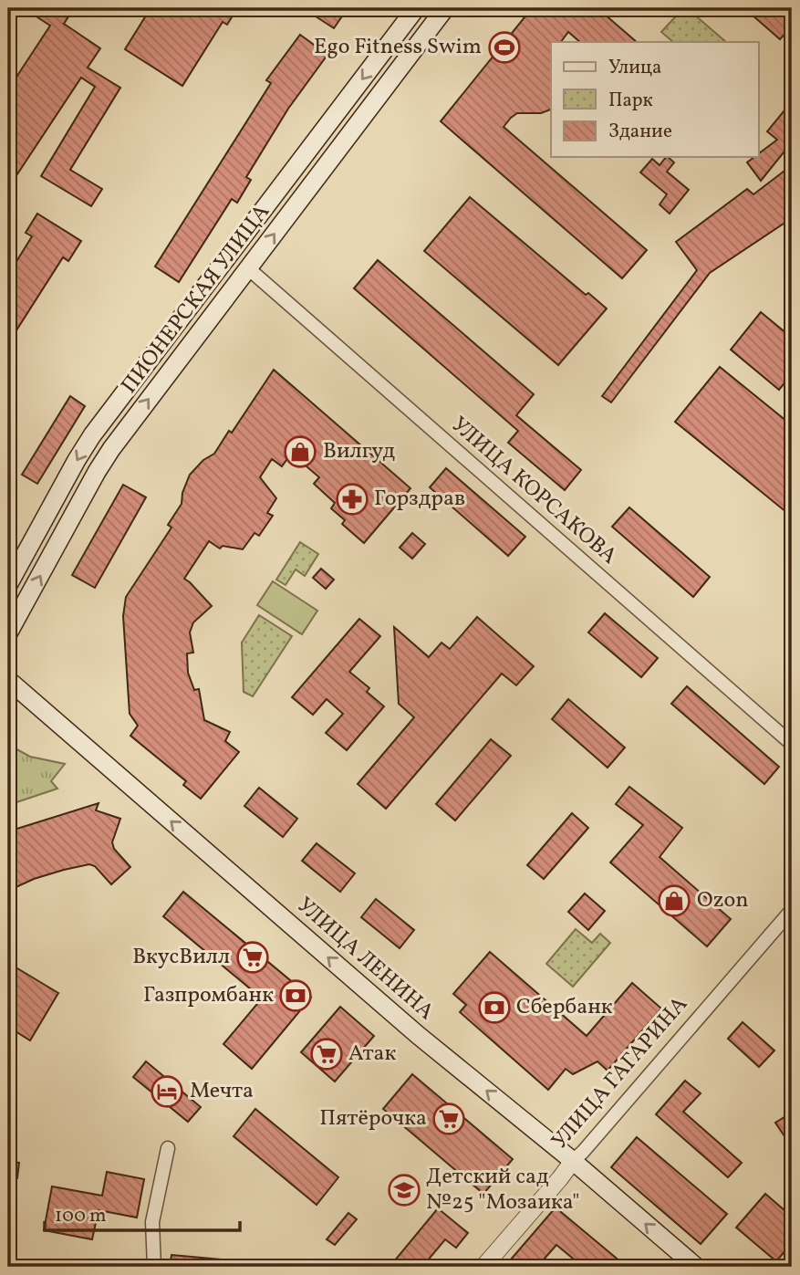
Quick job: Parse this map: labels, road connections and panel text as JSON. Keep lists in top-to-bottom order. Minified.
{"streets":{"main road":["ПИОНЕРСКАЯ УЛИЦА","УЛИЦА ЛЕНИНА"],"street":["УЛИЦА КОРСАКОВА","УЛИЦА ГАГАРИНА"]},"crossings":[["ПИОНЕРСКАЯ УЛИЦА","УЛИЦА КОРСАКОВА"],["УЛИЦА ЛЕНИНА","УЛИЦА ГАГАРИНА"]],"one_way":["УЛИЦА ЛЕНИНА"],"places":{"sports":["Ego Fitness Swim"],"shop":["Вилгуд","Ozon"],"pharmacy":["Горздрав"],"supermarket":["ВкусВилл","Атак","Пятёрочка"],"bank":["Газпромбанк","Сбербанк"],"hotel":["Мечта"],"school or university":["Детский сад №25 \"Мозаика\""]},"legend":["Улица","Парк","Здание"],"scale_bar":"100 m"}
